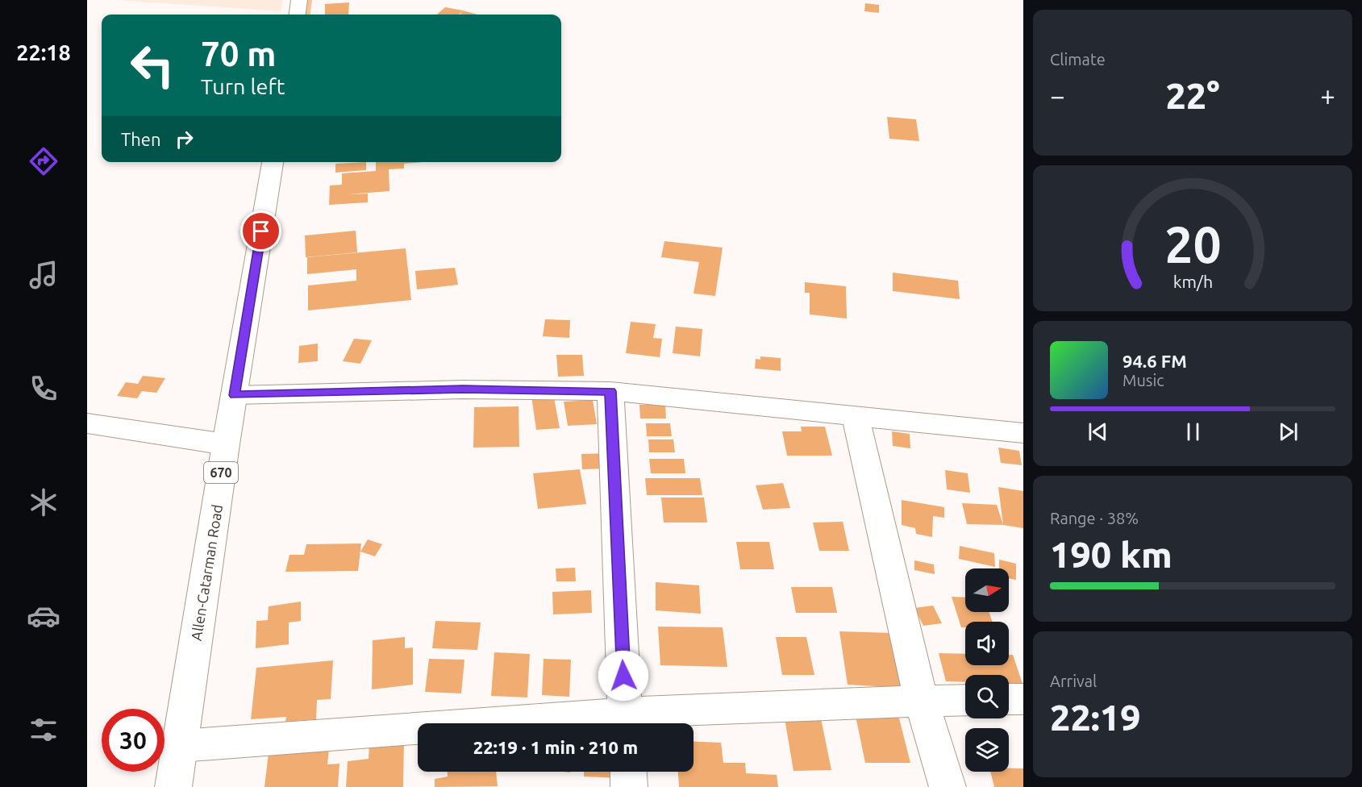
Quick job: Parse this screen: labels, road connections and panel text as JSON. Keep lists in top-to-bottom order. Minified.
{"streets":{"street":["670","Allen-Catarman Road"]},"north":"right","page":{"tabs":"22:18","tile":["Climate",["Range · 38%","190 km"],["Arrival","22:19"]],"turn":["70 m","Turn left"],"heat":["−","22°","+"],"then":"Then","song":["94.6 FM","Music"],"limit":"30","trip":"22:19 · 1 min · 210 m","gauge":["20","km/h"]}}
